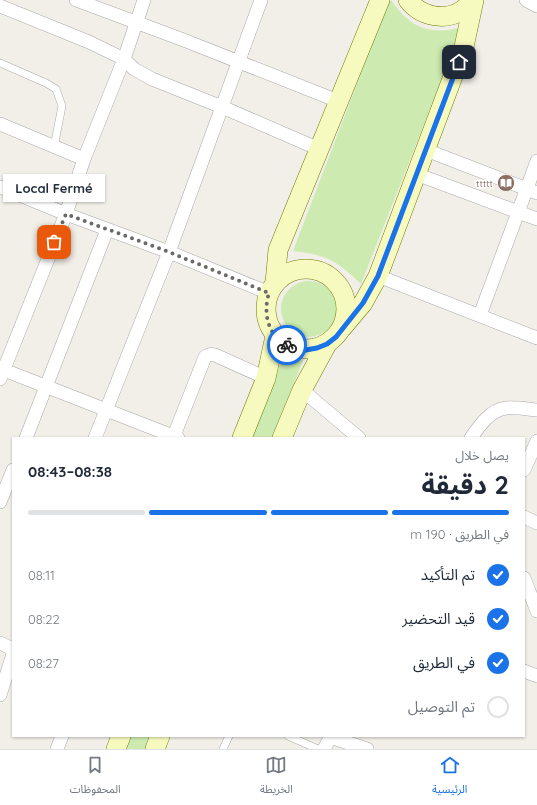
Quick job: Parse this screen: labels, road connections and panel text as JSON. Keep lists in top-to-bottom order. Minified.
{"places":{"library":["ttttt"],"other":["Local Fermé"]},"page":{"bubble":"Local Fermé","heading":["2 دقيقة","يصل خلال","08:38–08:43"],"bar":"في الطريق · 190 m","list":[["تم التأكيد","08:11"],["قيد التحضير","08:22"],["في الطريق","08:27"],"تم التوصيل"],"tabs":["الرئيسية","الخريطة","المحفوظات"]}}
